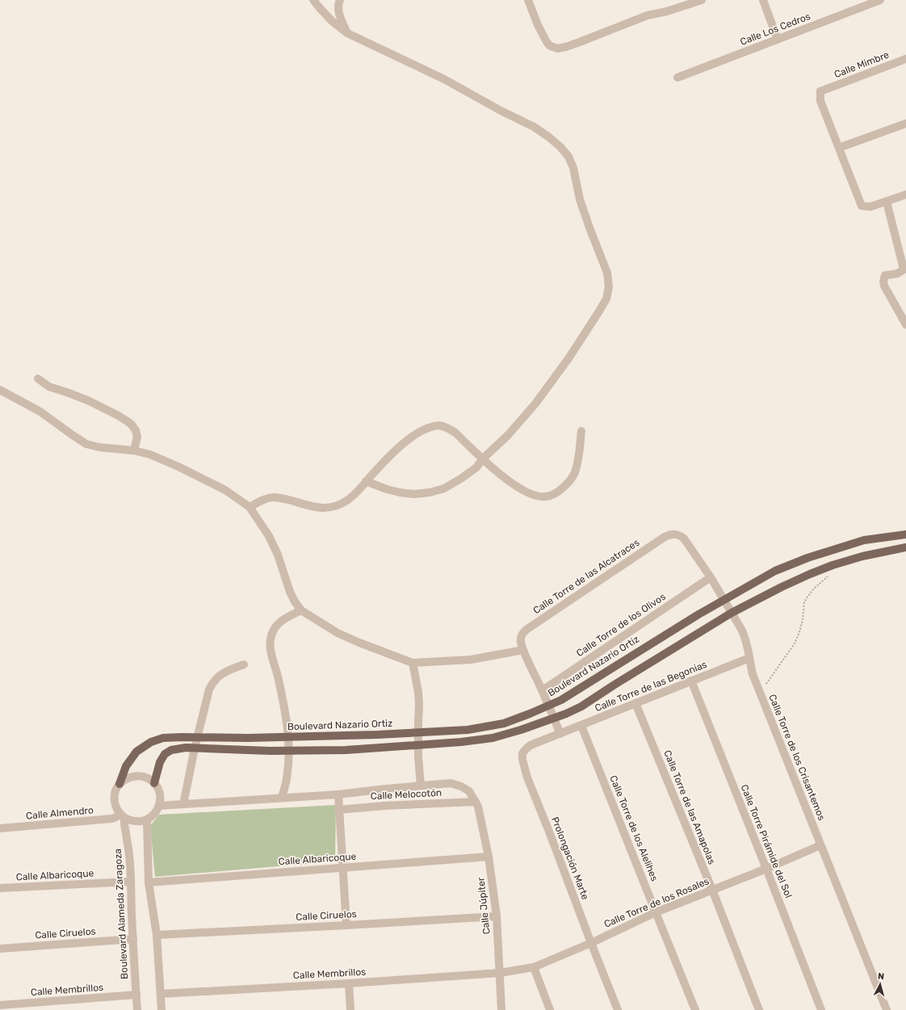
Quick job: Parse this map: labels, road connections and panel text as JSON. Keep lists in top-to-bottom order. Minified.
{"streets":{"main road":["Boulevard Nazario Ortiz"],"street":["Calle Los Cedros","Calle Mimbre","Calle Torre de las Alcatraces","Calle Torre de los Olivos","Calle Torre de las Begonias","Calle Torre de los Crisantemos","Calle Melocotón","Calle Torre de las Amapolas","Calle Almendro","Calle Torre de los Alelihes","Calle Torre Pirámide del Sol","Prolongación Marte","Calle Albaricoque","Calle Torre de los Rosales","Calle Júpiter","Boulevard Alameda Zaragoza","Calle Ciruelos","Calle Membrillos"]},"crossings":[["Calle Torre de las Alcatraces","Calle Torre de los Crisantemos"],["Calle Torre de los Olivos","Calle Torre de los Crisantemos"],["Boulevard Nazario Ortiz","Calle Torre de los Crisantemos"],["Boulevard Nazario Ortiz","Calle Almendro"],["Boulevard Nazario Ortiz","Boulevard Alameda Zaragoza"],["Calle Torre de las Begonias","Calle Torre de los Crisantemos"],["Calle Torre de las Begonias","Calle Torre de las Amapolas"],["Calle Torre de las Begonias","Calle Torre de los Alelihes"],["Calle Torre de las Begonias","Calle Torre Pirámide del Sol"],["Calle Torre de las Begonias","Prolongación Marte"],["Calle Torre de los Crisantemos","Calle Torre de los Rosales"],["Calle Melocotón","Calle Júpiter"],["Calle Torre de las Amapolas","Calle Torre de los Rosales"],["Calle Almendro","Boulevard Alameda Zaragoza"],["Calle Torre de los Alelihes","Calle Torre de los Rosales"],["Calle Torre Pirámide del Sol","Calle Torre de los Rosales"],["Prolongación Marte","Calle Torre de los Rosales"],["Calle Albaricoque","Calle Júpiter"],["Calle Albaricoque","Boulevard Alameda Zaragoza"],["Calle Torre de los Rosales","Calle Júpiter"],["Calle Torre de los Rosales","Calle Membrillos"],["Calle Júpiter","Calle Ciruelos"],["Calle Júpiter","Calle Membrillos"],["Boulevard Alameda Zaragoza","Calle Ciruelos"],["Boulevard Alameda Zaragoza","Calle Membrillos"]],"north":"top"}
